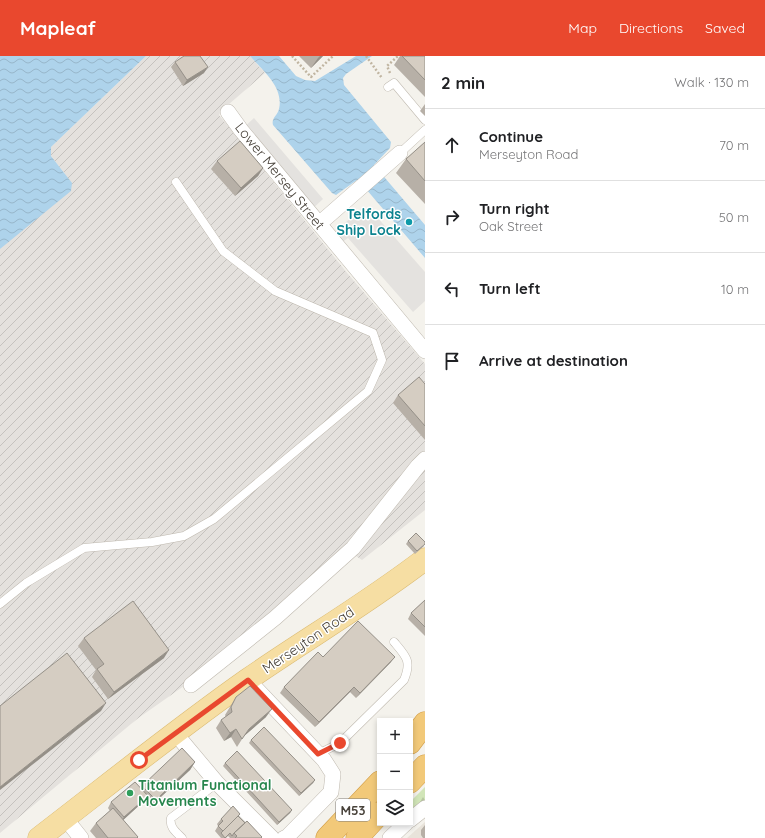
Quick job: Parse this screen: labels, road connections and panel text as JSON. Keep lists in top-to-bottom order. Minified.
{"streets":{"highway":["M53"],"main road":["Merseyton Road"],"street":["Lower Mersey Street"]},"places":["Telfords Ship Lock","Titanium Functional Movements"],"page":{"header":"Mapleaf","nav":["Map","Directions","Saved"],"heading":["2 min","Walk · 130 m"],"list":[["Continue","Merseyton Road","70 m"],["Turn right","Oak Street","50 m"],["Turn left","10 m"],"Arrive at destination"],"map_buttons":["+","−"]}}
